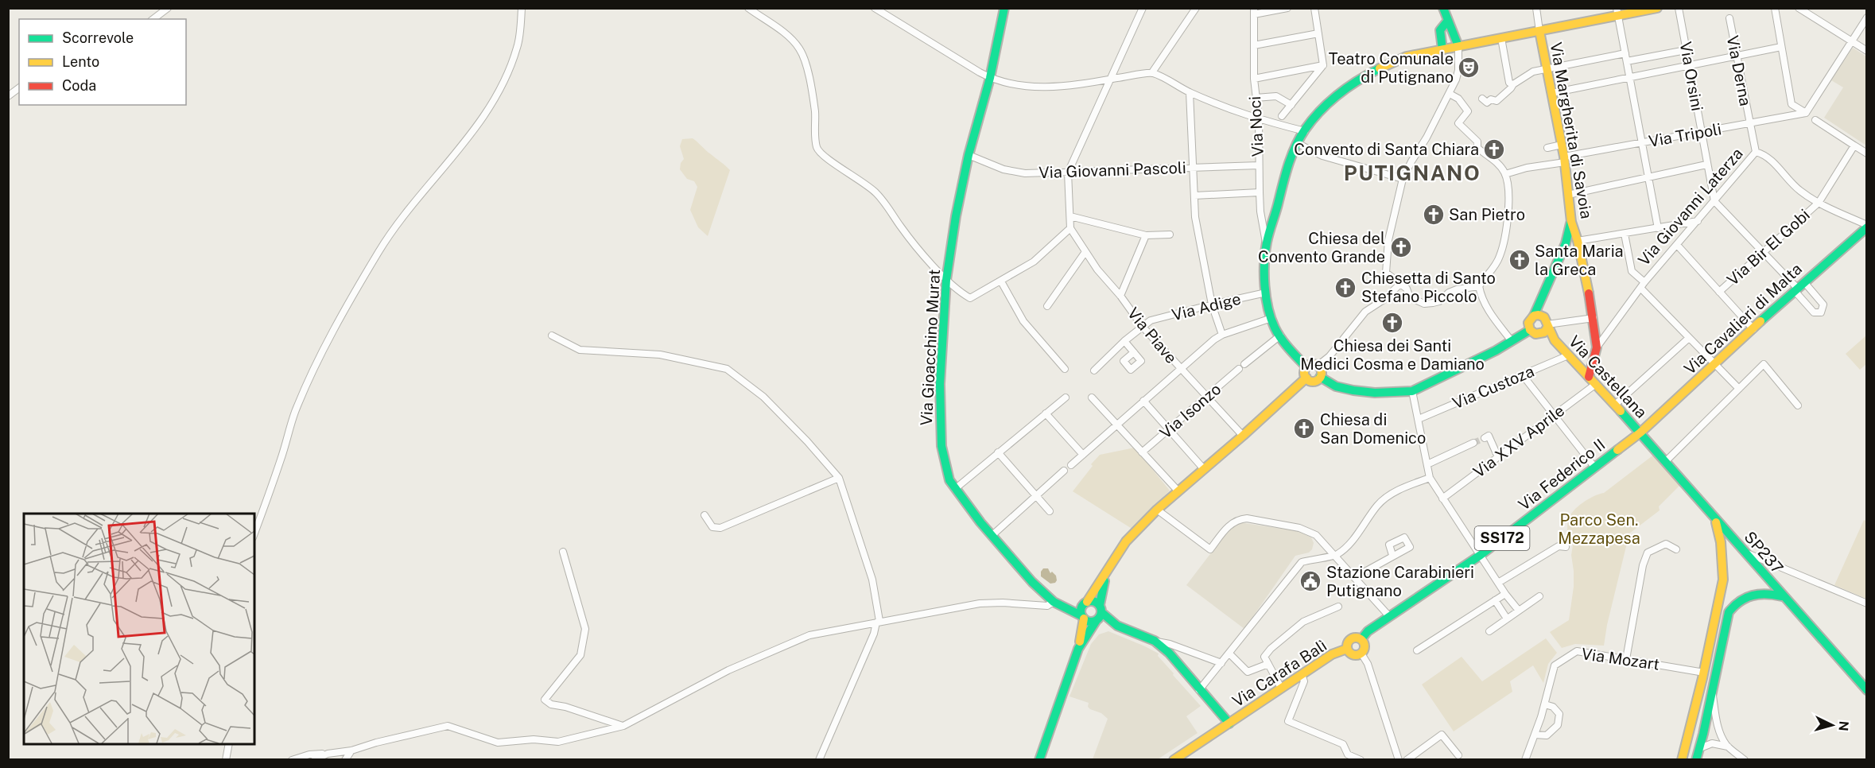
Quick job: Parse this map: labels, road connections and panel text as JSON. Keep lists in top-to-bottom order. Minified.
{"streets":{"main road":["Via Margherita di Savoia","Via Giovanni Laterza","Via Cavalieri di Malta","Via Gioacchino Murat","Via Castellana","Via Federico II","SS172","SP237","Via Carafa Balì"],"street":["Via Derna","Via Orsini","Via Noci","Via Tripoli","Via Giovanni Pascoli","Via Bir El Gobi","Via Adige","Via Piave","Via Custoza","Via Isonzo","Via XXV Aprile","Via Mozart"]},"crossings":[["Via Derna","Via Tripoli"],["Via Derna","Via Giovanni Laterza"],["Via Orsini","Via Tripoli"],["Via Orsini","Via Giovanni Laterza"],["Via Noci","Via Giovanni Pascoli"],["Via Margherita di Savoia","Via Tripoli"],["Via Margherita di Savoia","Via Giovanni Laterza"],["Via Giovanni Pascoli","Via Gioacchino Murat"],["Via Giovanni Laterza","Via Castellana"],["Via Adige","Via Piave"],["Via Cavalieri di Malta","Via Castellana"],["Via Cavalieri di Malta","Via Federico II"],["Via Cavalieri di Malta","SP237"],["Via Piave","Via Isonzo"],["Via Castellana","Via Custoza"],["Via Castellana","Via XXV Aprile"],["Via Castellana","Via Federico II"],["Via Castellana","SP237"],["Via Federico II","SS172"],["Via Federico II","SP237"],["Via Federico II","Via Carafa Balì"],["SS172","Via Carafa Balì"]],"districts":["PUTIGNANO"],"parks":["Parco Sen. Mezzapesa"],"places":{"theatre":["Teatro Comunale di Putignano"],"church":["Convento di Santa Chiara","San Pietro","Chiesa del Convento Grande","Santa Maria la Greca","Chiesetta di Santo Stefano Piccolo","Chiesa dei Santi Medici Cosma e Damiano","Chiesa di San Domenico"],"public building":["Stazione Carabinieri Putignano"]},"legend":["Scorrevole","Lento","Coda"],"north":"right"}
